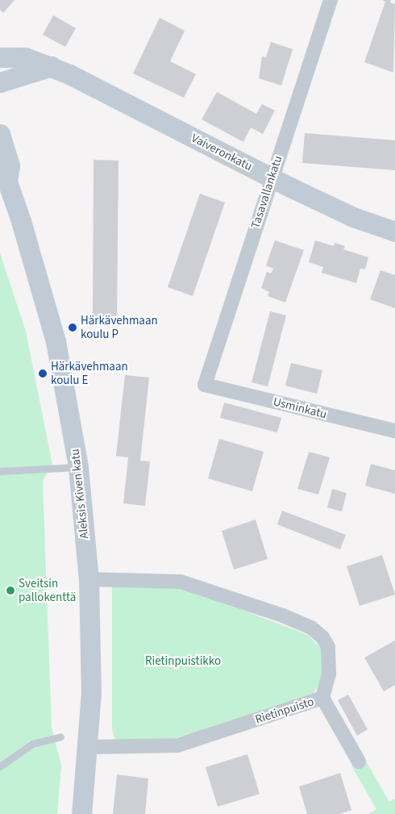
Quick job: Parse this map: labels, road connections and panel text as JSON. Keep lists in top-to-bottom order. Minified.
{"streets":{"street":["Vaiveronkatu","Tasavallankatu","Usminkatu","Aleksis Kiven katu","Rietinpuisto"]},"crossings":[["Vaiveronkatu","Tasavallankatu"],["Tasavallankatu","Usminkatu"],["Aleksis Kiven katu","Rietinpuisto"]],"parks":["Rietinpuistikko"],"places":["Härkävehmaan koulu P","Härkävehmaan koulu E","Sveitsin pallokenttä"]}
